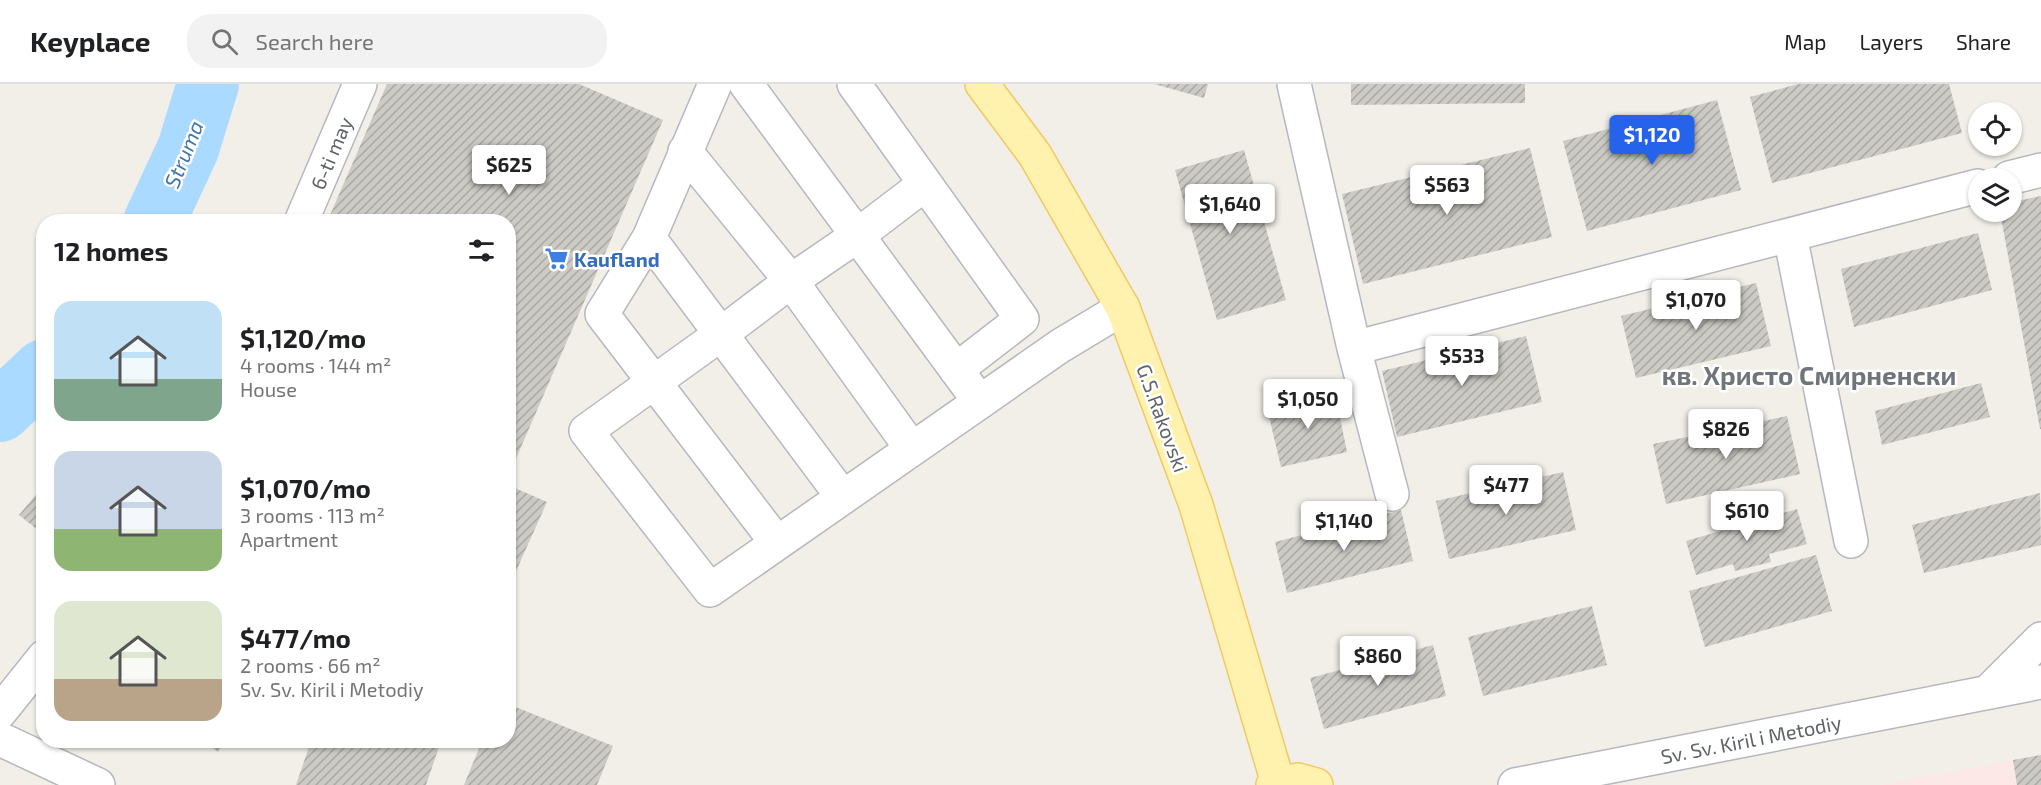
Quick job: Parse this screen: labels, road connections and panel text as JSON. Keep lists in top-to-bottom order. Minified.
{"streets":{"main road":["G.S.Rakovski"],"street":["6-ti may","Sv. Sv. Kiril i Metodiy"]},"districts":["кв. Христо Смирненски"],"water":["Struma"],"places":{"supermarket":["Kaufland"]},"page":{"header":"Keyplace","search":"Search here","nav":["Map","Layers","Share"],"price":["$1,120","$625","$563","$1,640","$1,070","$533","$1,050","$826","$477","$610","$1,140","$860"],"heading":"12 homes","list":[{"name":"$1,120/mo","note":"4 rooms · 144 m² · House"},{"name":"$1,070/mo","note":"3 rooms · 113 m² · Apartment"},{"name":"$477/mo","note":"2 rooms · 66 m² · Sv. Sv. Kiril i Metodiy"}]}}
